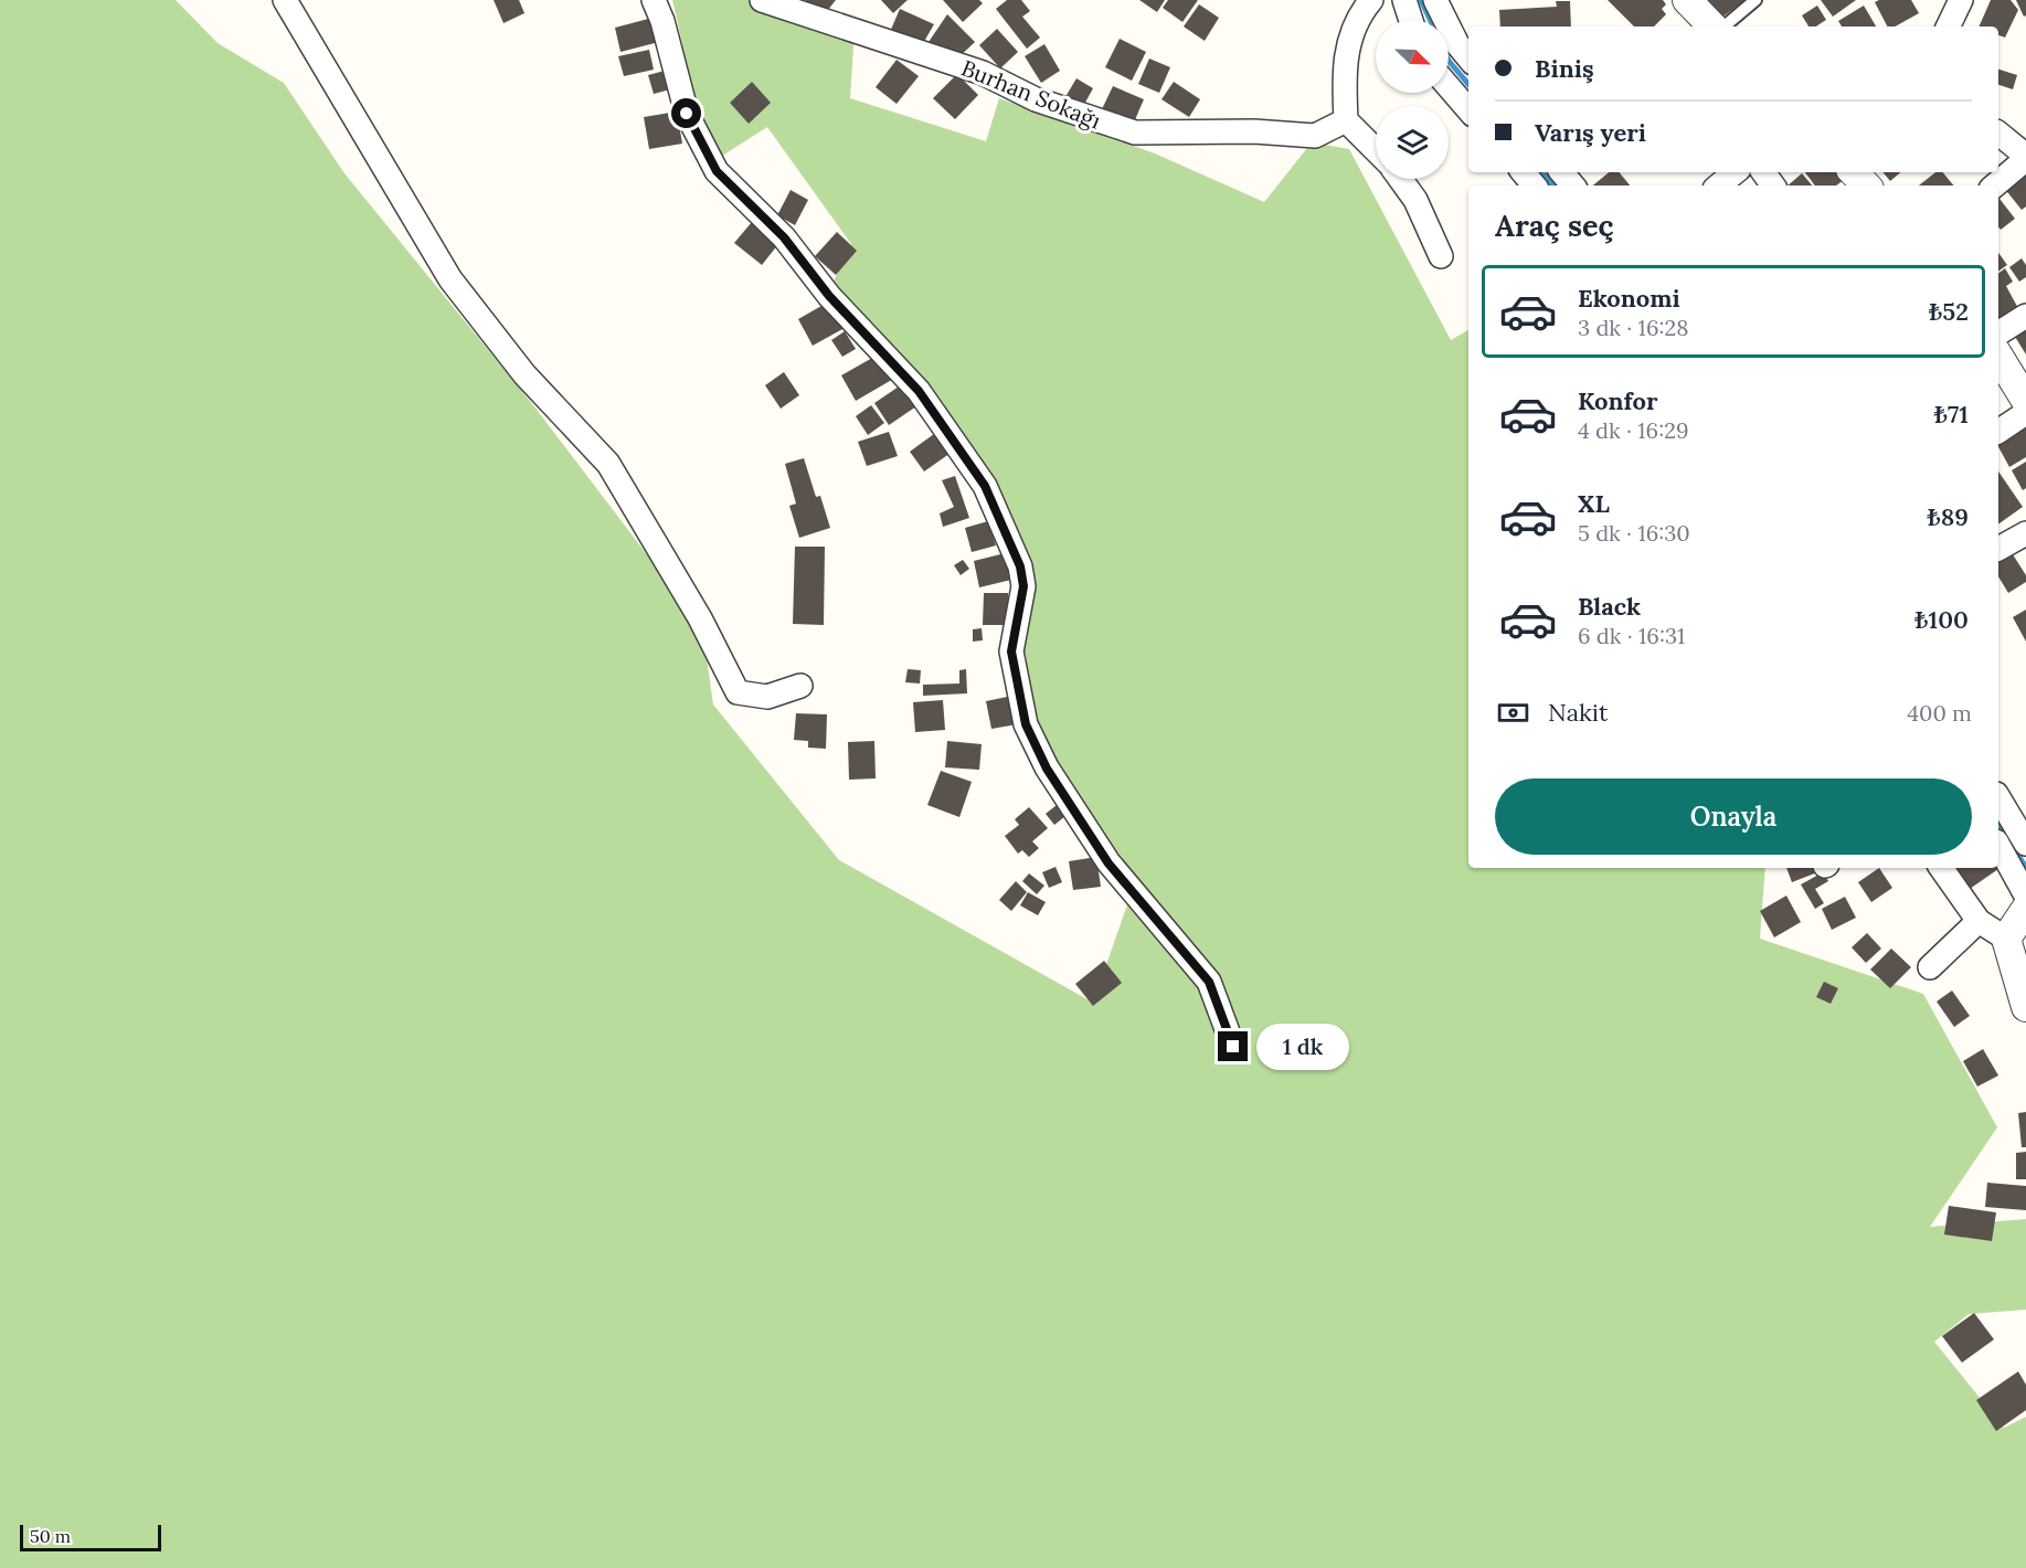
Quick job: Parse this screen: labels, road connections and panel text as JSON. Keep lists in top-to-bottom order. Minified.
{"streets":{"street":["Burhan Sokağı"]},"scale_bar":"50 m","north":"bottom right","page":{"banner":["Biniş","Varış yeri"],"heading":"Araç seç","list":[{"name":"Ekonomi","note":"3 dk · 16:28","value":"₺52"},{"name":"Konfor","note":"4 dk · 16:29","value":"₺71"},{"name":"XL","note":"5 dk · 16:30","value":"₺89"},{"name":"Black","note":"6 dk · 16:31","value":"₺100"}],"pay":["Nakit","400 m"],"buttons":"Onayla","bubble":"1 dk","scale":"50 m"}}
